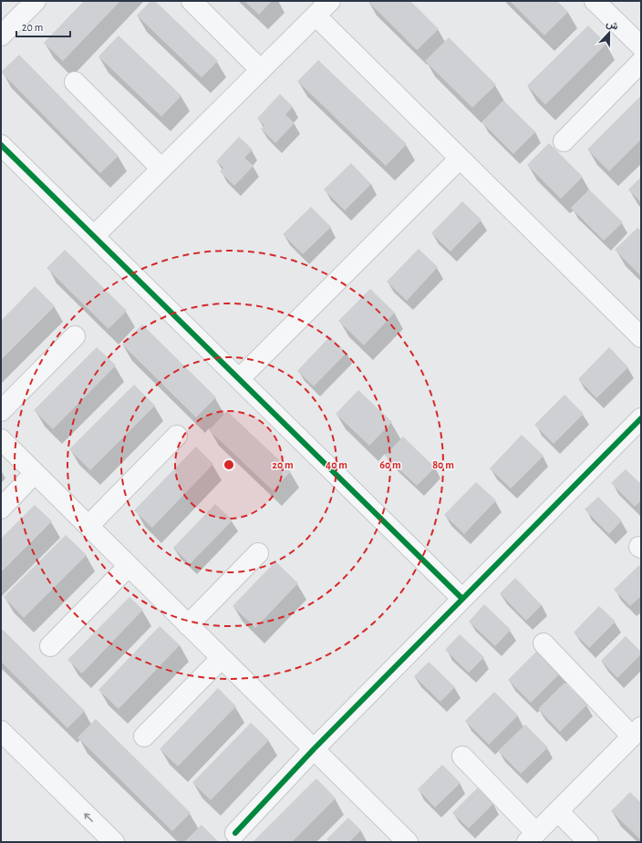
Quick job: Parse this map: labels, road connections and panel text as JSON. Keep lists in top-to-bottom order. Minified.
{"scale_bar":"20 m","north":"top","rings":["20 m","40 m","60 m","80 m"]}
